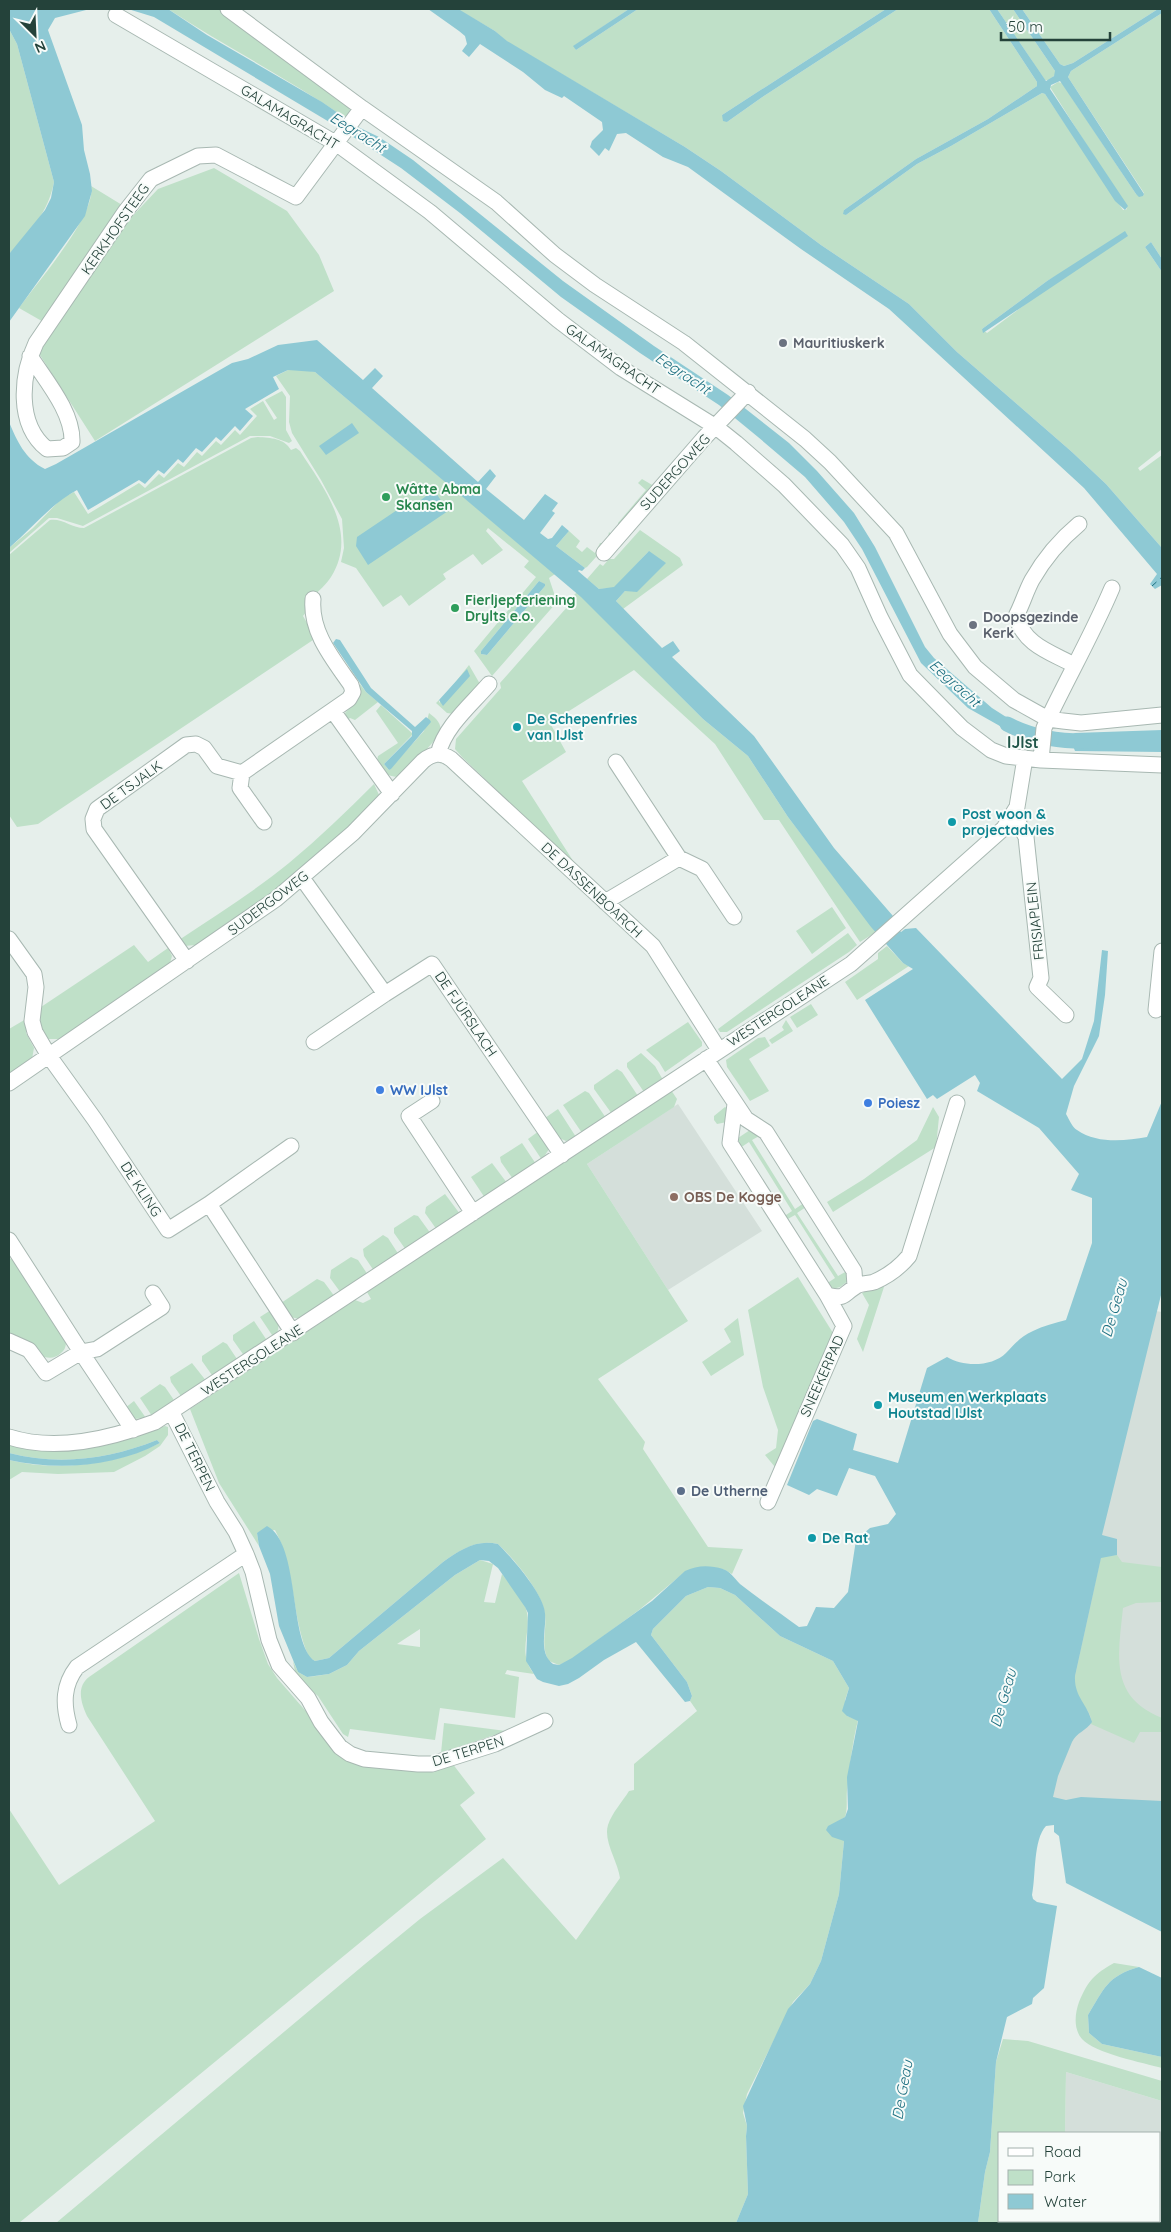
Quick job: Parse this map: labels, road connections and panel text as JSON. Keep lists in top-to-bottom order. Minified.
{"streets":{"street":["GALAMAGRACHT","KERKHOFSTEEG","SUDERGOWEG","DE TSJALK","DE DASSENBOARCH","FRISIAPLEIN","WESTERGOLEANE","DE FJÛRSLACH","DE KLING","SNEEKERPAD","DE TERPEN"]},"crossings":[["GALAMAGRACHT","KERKHOFSTEEG"],["GALAMAGRACHT","SUDERGOWEG"],["GALAMAGRACHT","WESTERGOLEANE"],["SUDERGOWEG","DE TSJALK"],["SUDERGOWEG","DE DASSENBOARCH"],["SUDERGOWEG","DE KLING"],["DE DASSENBOARCH","WESTERGOLEANE"],["FRISIAPLEIN","WESTERGOLEANE"],["WESTERGOLEANE","DE FJÛRSLACH"],["WESTERGOLEANE","DE TERPEN"]],"districts":["IJlst"],"water":["Eegracht","De Geau"],"places":["Mauritiuskerk","Wâtte Abma Skansen","Fierljepferiening Drylts e.o.","Doopsgezinde Kerk","De Schepenfries van IJlst","Post woon & projectadvies","WW IJlst","Poiesz","OBS De Kogge","Museum en Werkplaats Houtstad IJlst","De Utherne","De Rat"],"legend":["Road","Park","Water"],"scale_bar":"50 m","north":"bottom right"}
